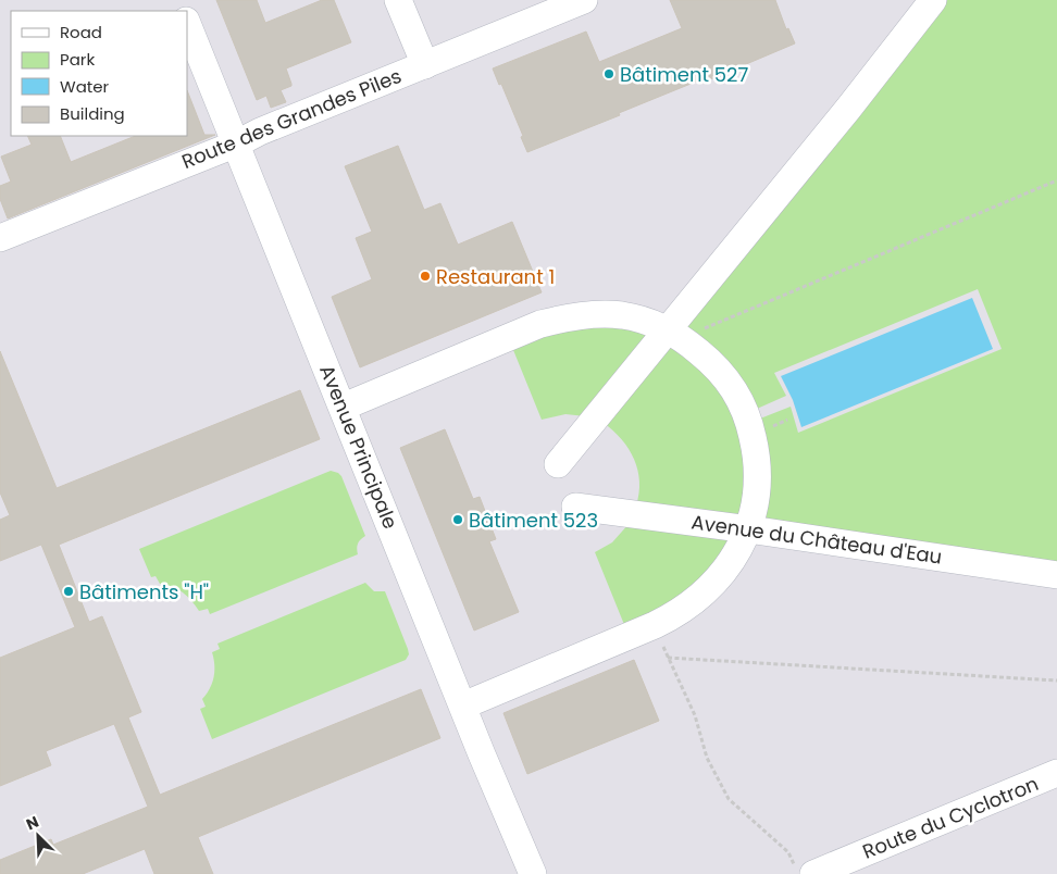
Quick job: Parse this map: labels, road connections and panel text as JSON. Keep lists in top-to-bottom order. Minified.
{"streets":{"lane":["Route des Grandes Piles","Avenue Principale","Avenue du Château d'Eau","Route du Cyclotron"]},"crossings":[["Route des Grandes Piles","Avenue Principale"]],"places":["Bâtiment 527","Restaurant 1","Bâtiment 523","Bâtiments \"H\""],"legend":["Road","Park","Water","Building"],"north":"top left"}
